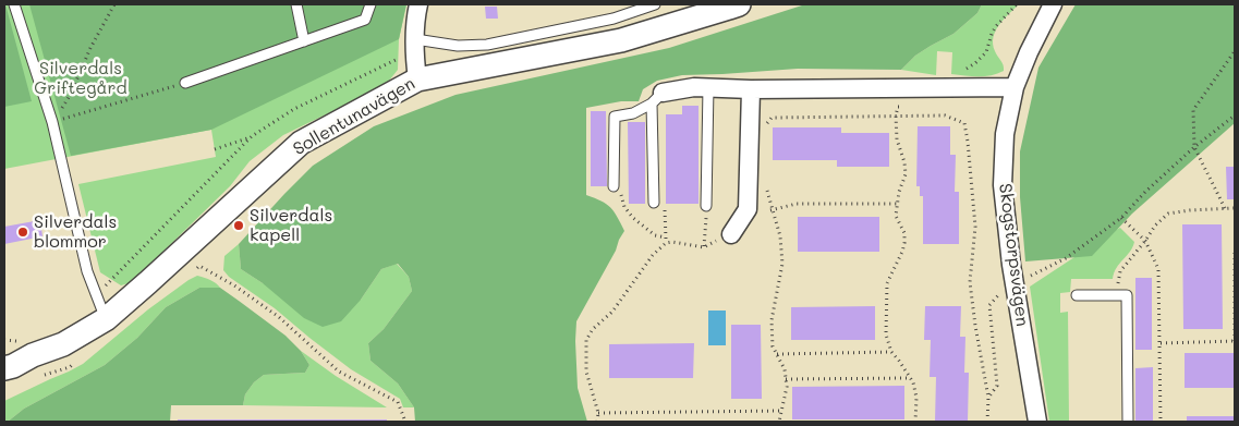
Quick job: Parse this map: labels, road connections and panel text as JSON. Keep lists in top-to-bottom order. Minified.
{"streets":{"street":["Sollentunavägen","Skogstorpsvägen"]},"parks":["Silverdals Griftegård"],"places":["Silverdals kapell","Silverdals blommor"]}
